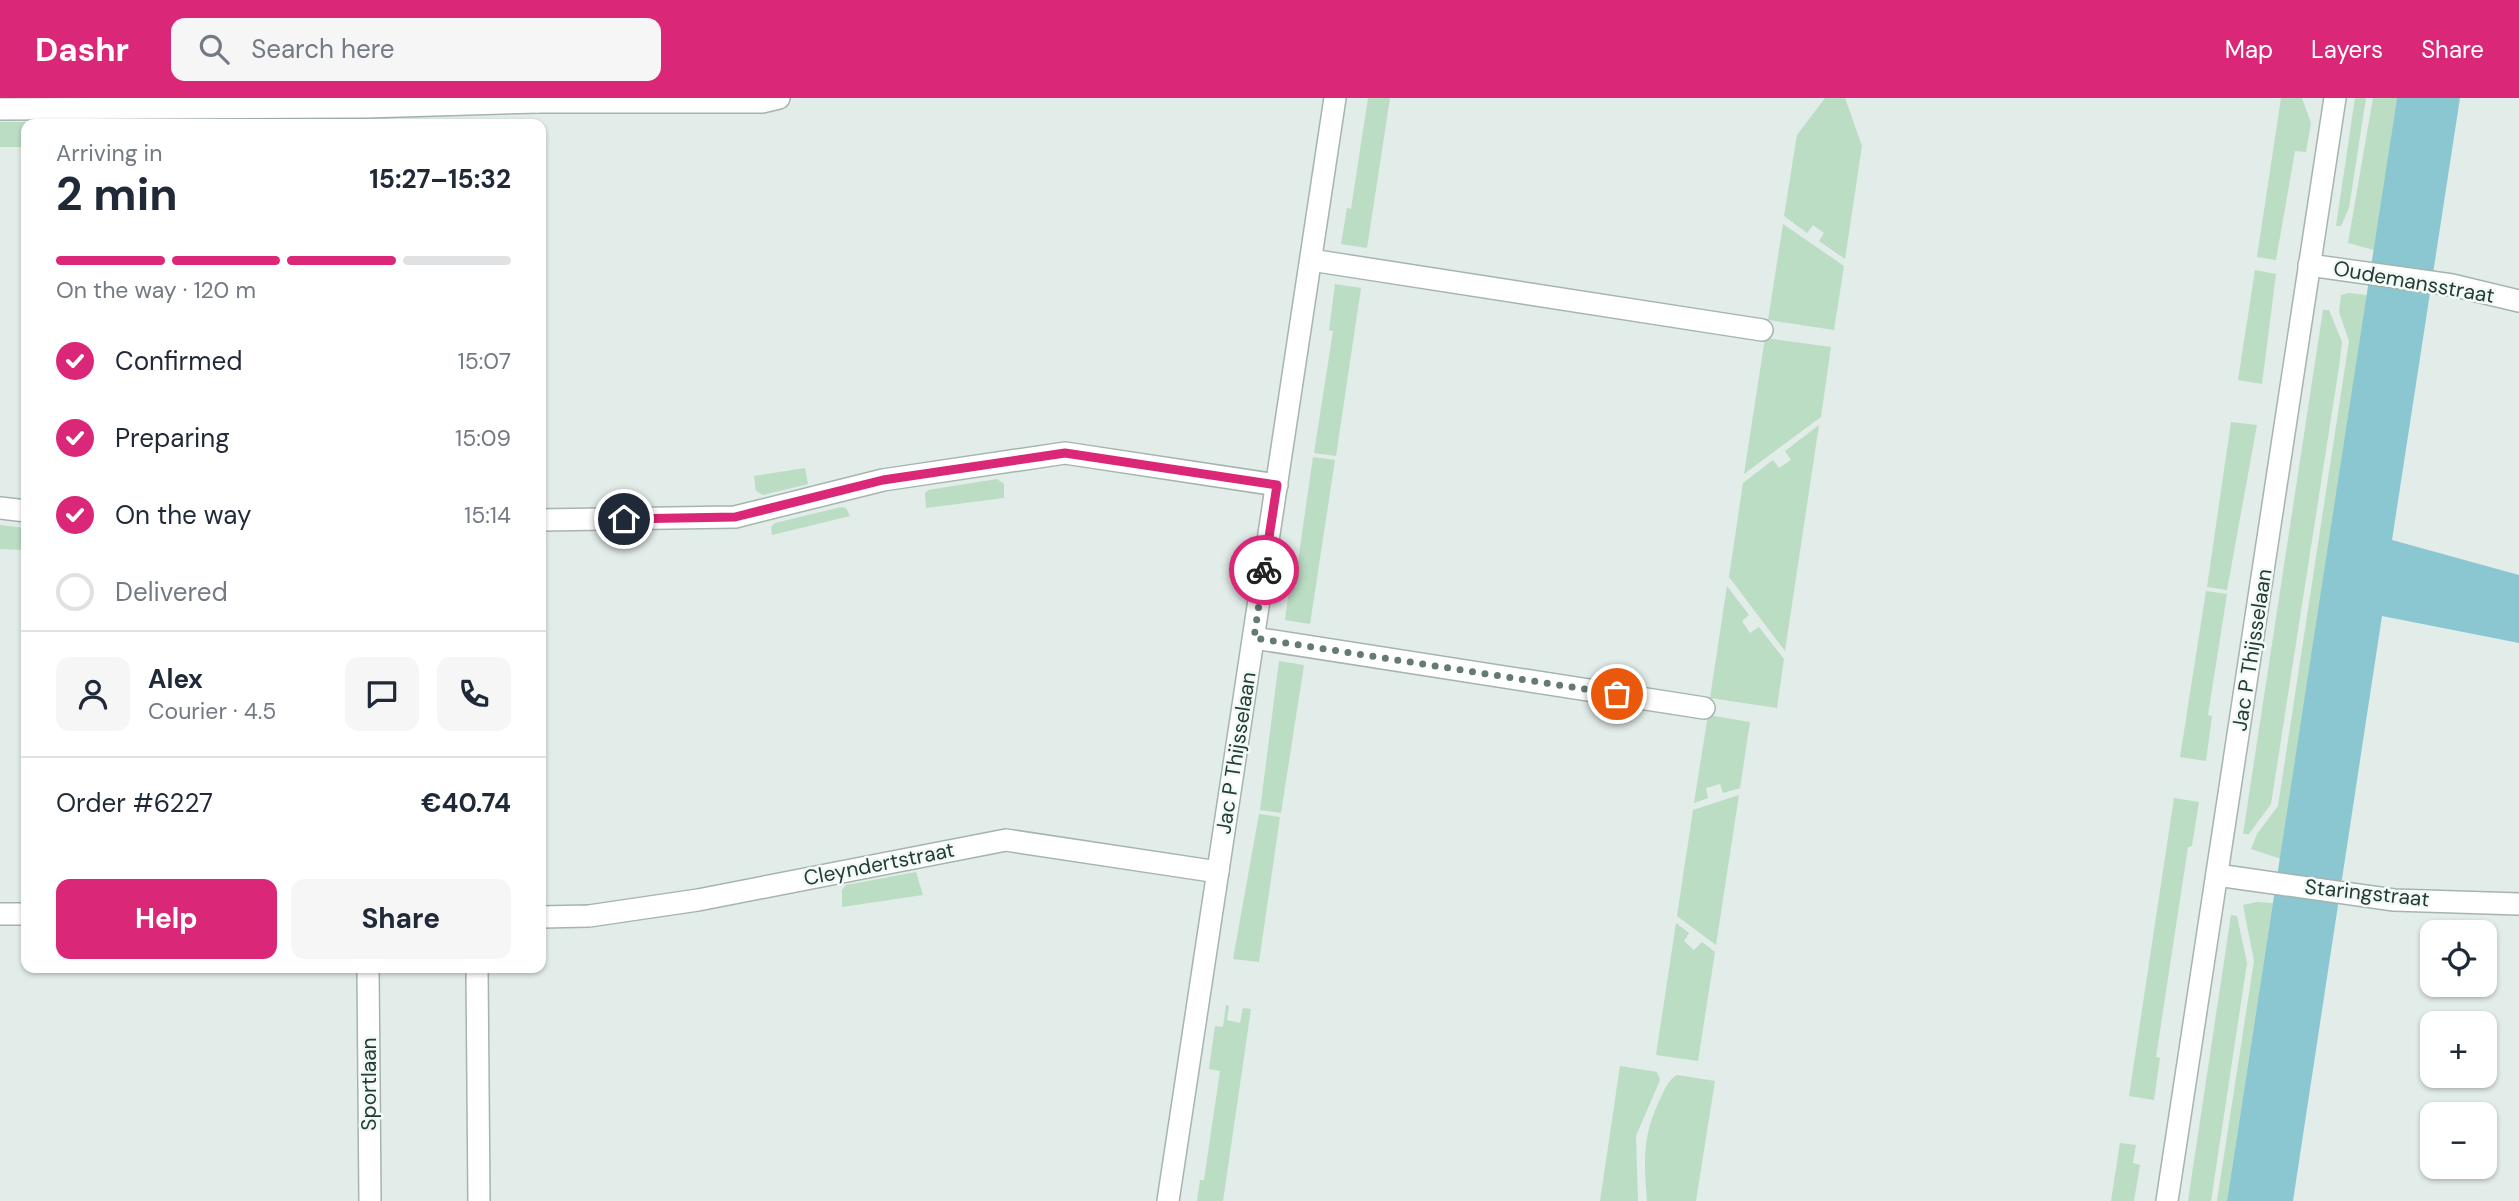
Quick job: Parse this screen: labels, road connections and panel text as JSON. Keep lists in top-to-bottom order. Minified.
{"streets":{"street":["Oudemansstraat","Jac P Thijsselaan","Cleyndertstraat","Staringstraat","Sportlaan"]},"crossings":[["Oudemansstraat","Jac P Thijsselaan"],["Jac P Thijsselaan","Cleyndertstraat"],["Jac P Thijsselaan","Staringstraat"]],"page":{"header":"Dashr","search":"Search here","nav":["Map","Layers","Share"],"heading":["2 min","Arriving in","15:27–15:32"],"panel":["Alex","Courier · 4.5","Order #6227","€40.74"],"bar":"On the way · 120 m","list":[["Confirmed","15:07"],["Preparing","15:09"],["On the way","15:14"],"Delivered"],"buttons":["Help","Share"],"map_buttons":["+","−"]}}
